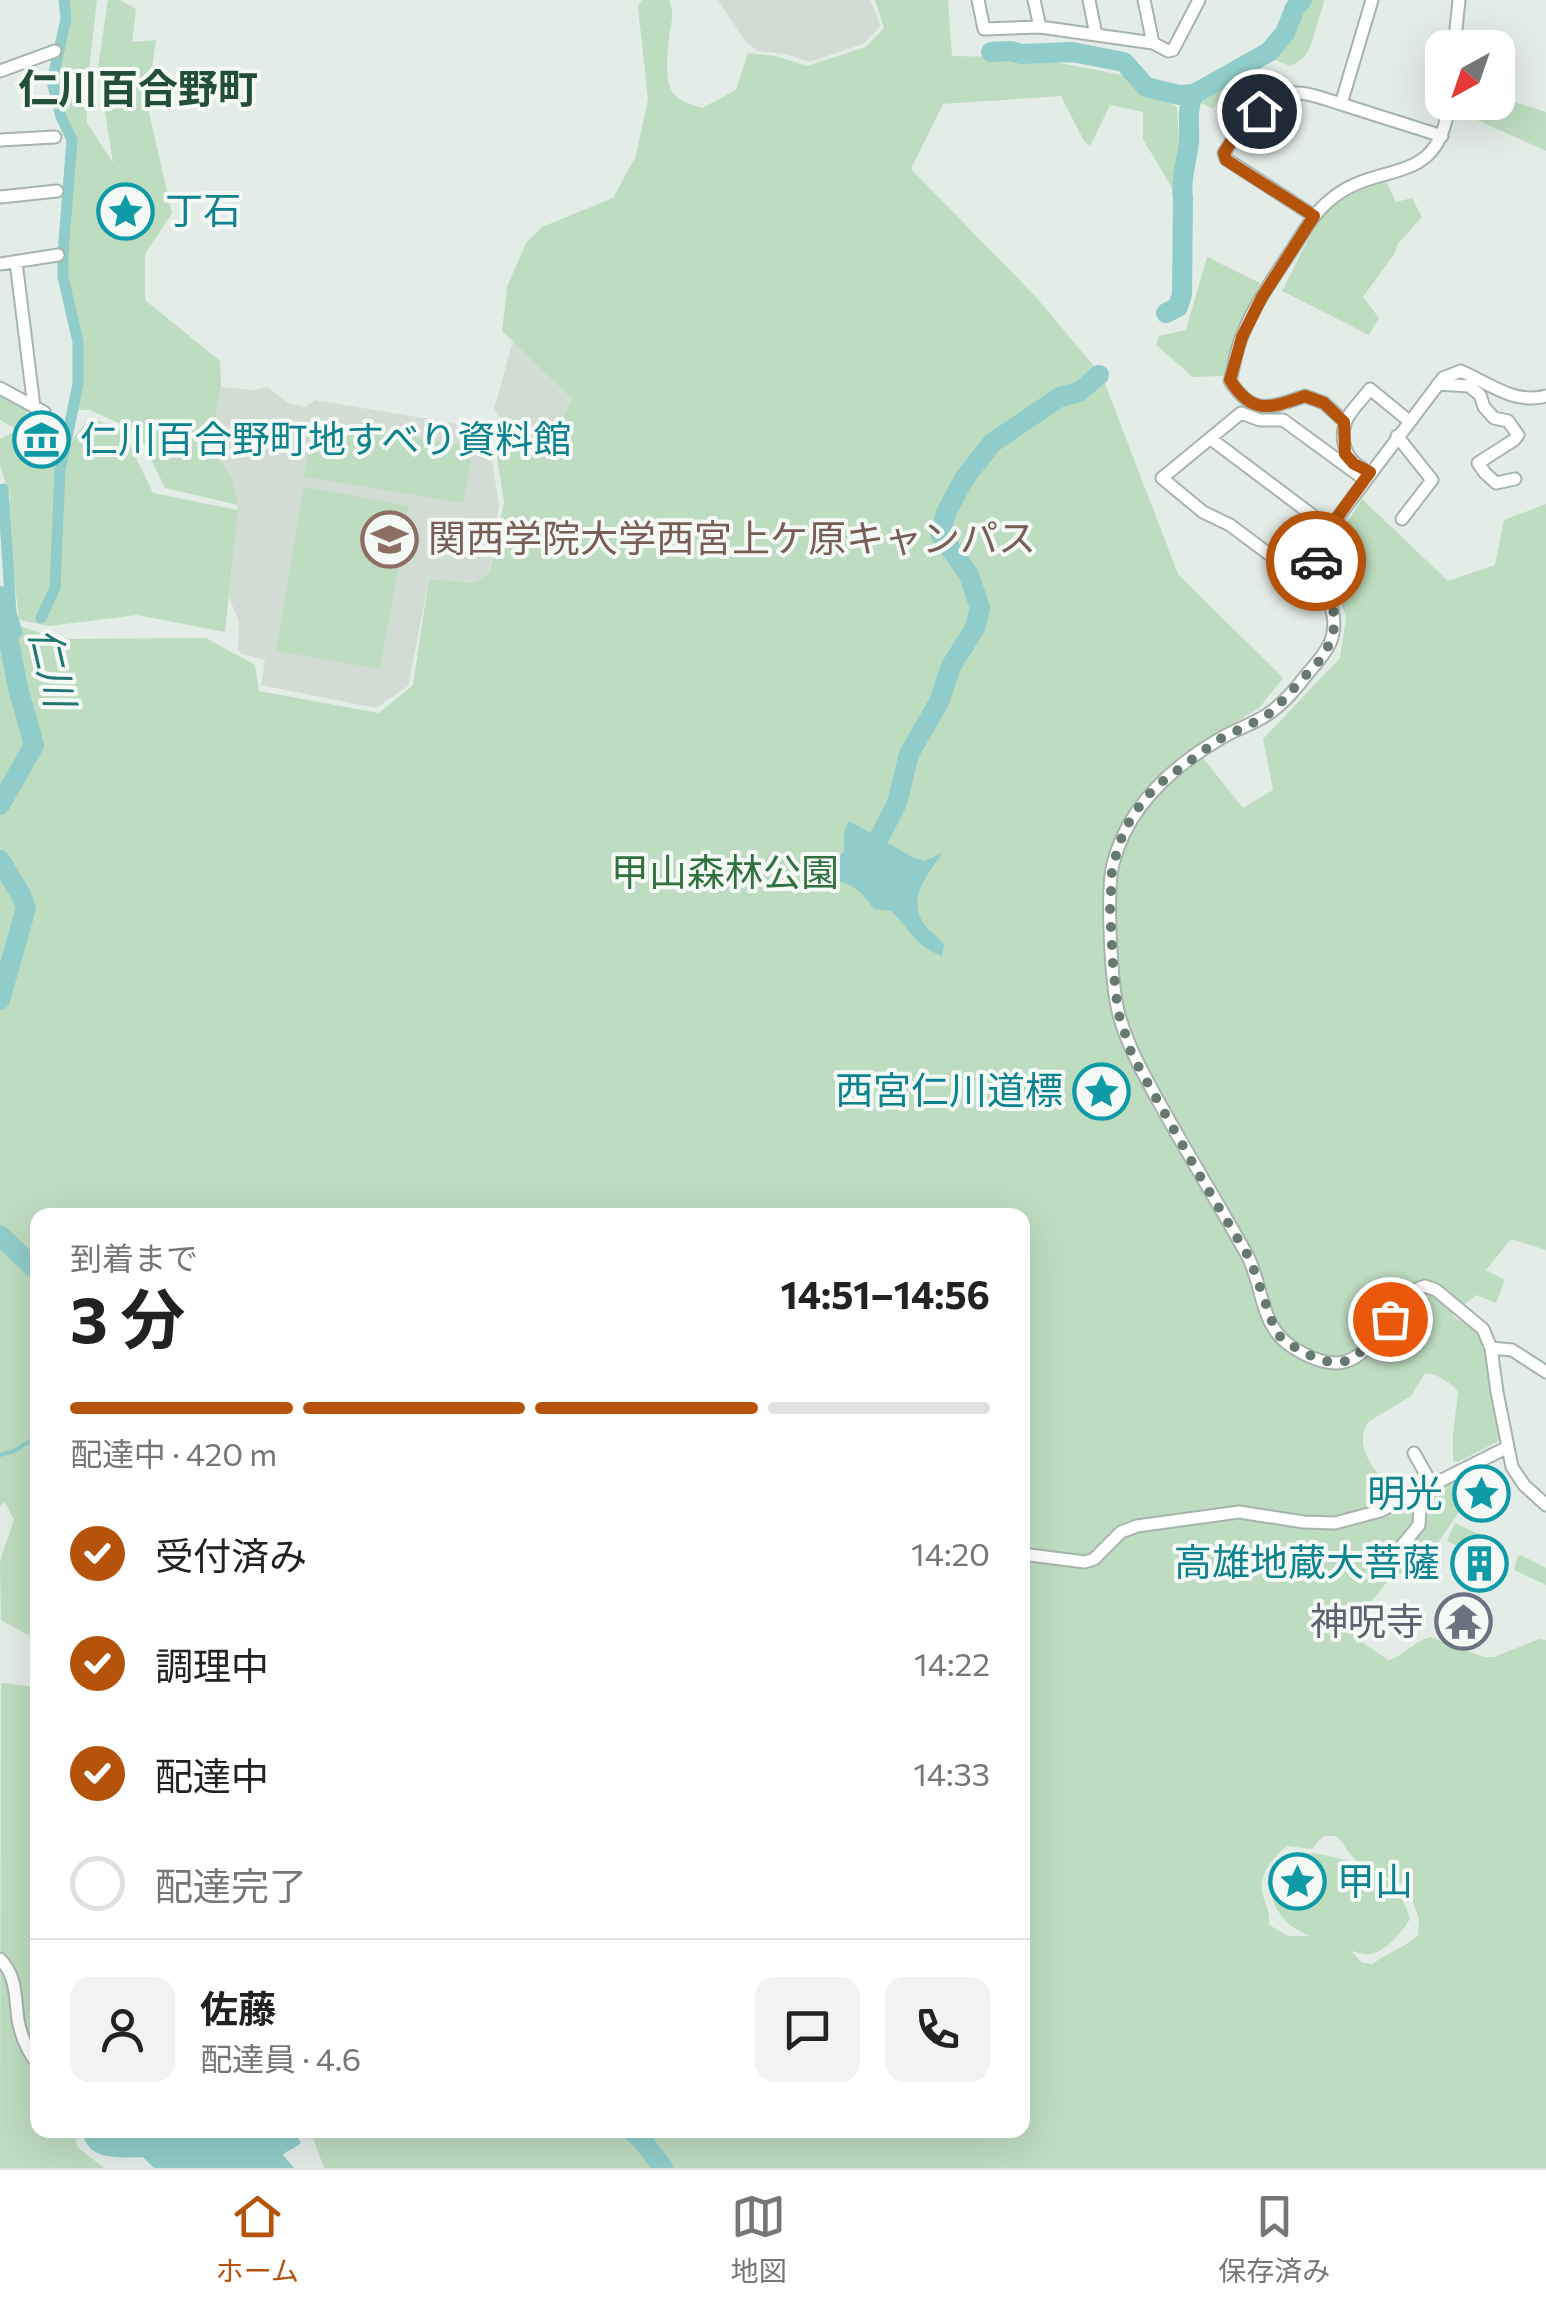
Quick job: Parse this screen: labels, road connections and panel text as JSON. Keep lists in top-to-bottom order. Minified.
{"districts":["仁川百合野町"],"water":["仁川"],"parks":["甲山森林公園"],"places":{"place":["丁石","西宮仁川道標","明光","甲山"],"museum":["仁川百合野町地すべり資料館"],"school or university":["関西学院大学西宮上ケ原キャンパス"],"building":["高雄地蔵大菩薩"],"temple":["神呪寺"]},"north":"bottom left","page":{"heading":["3 分","到着まで","14:51–14:56"],"panel":["佐藤","配達員 · 4.6"],"bar":"配達中 · 420 m","list":[["受付済み","14:20"],["調理中","14:22"],["配達中","14:33"],"配達完了"],"tabs":["ホーム","地図","保存済み"]}}
